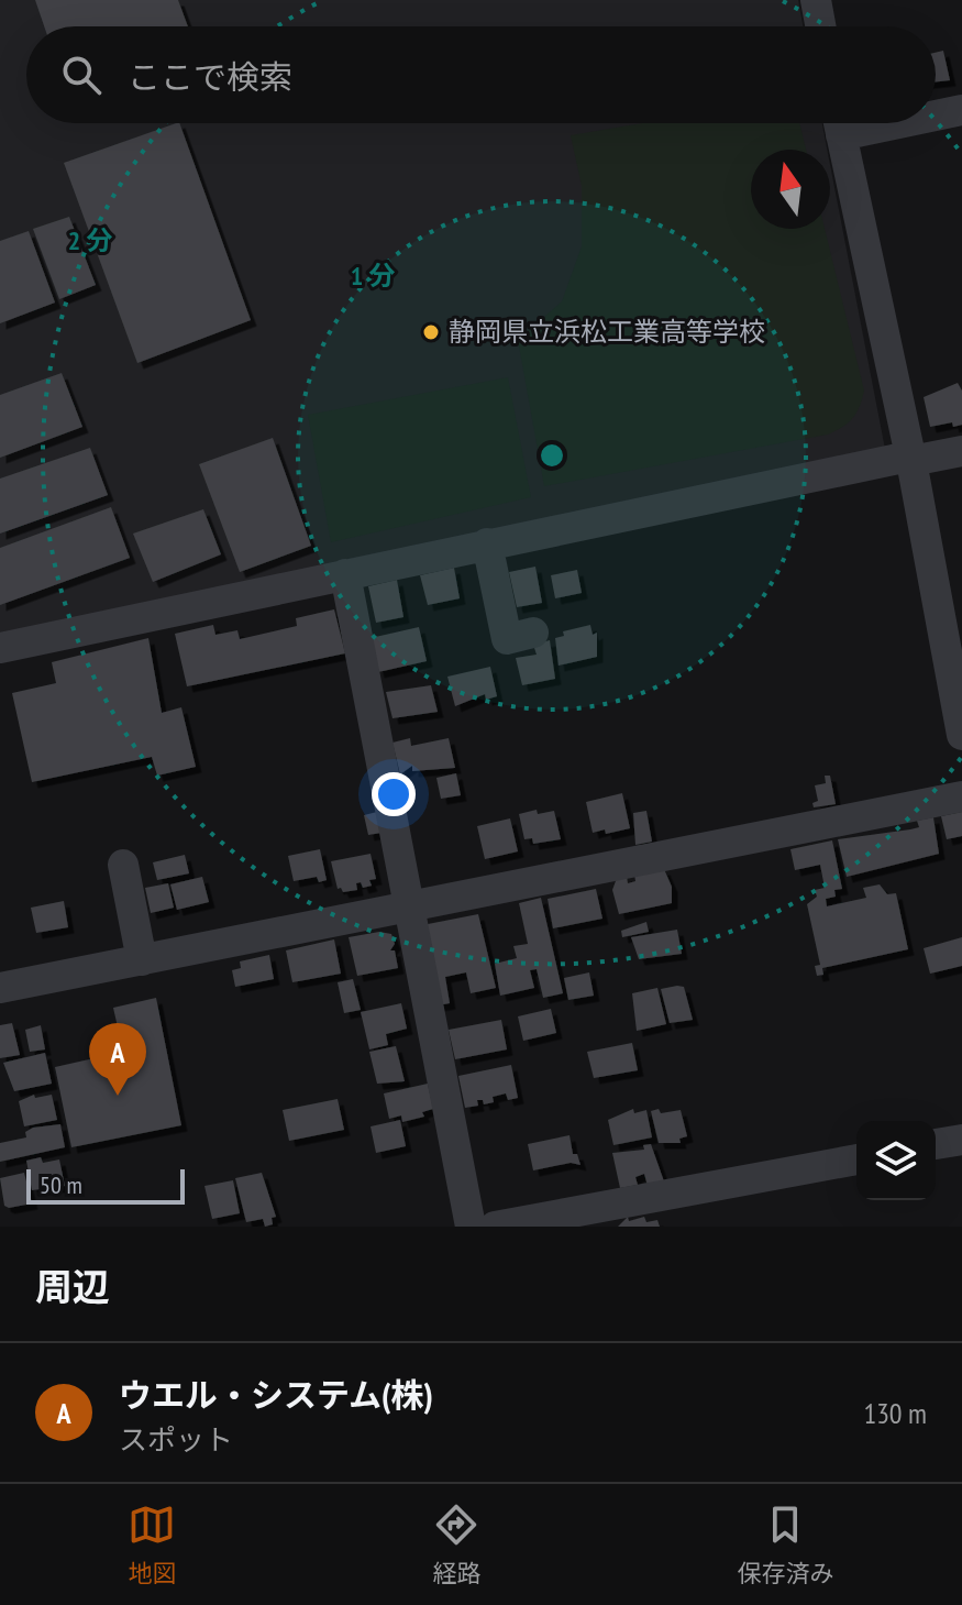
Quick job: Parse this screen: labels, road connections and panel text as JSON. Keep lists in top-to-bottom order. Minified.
{"places":["静岡県立浜松工業高等学校"],"scale_bar":"50 m","north":"top","page":{"search":"ここで検索","pins":"A","scale":"50 m","heading":"周辺","list":[{"mark":"A","name":"ウエル・システム(株)","note":"スポット","value":"130 m"}],"nav":["地図","経路","保存済み"]},"rings":["2 分","1 分"]}
